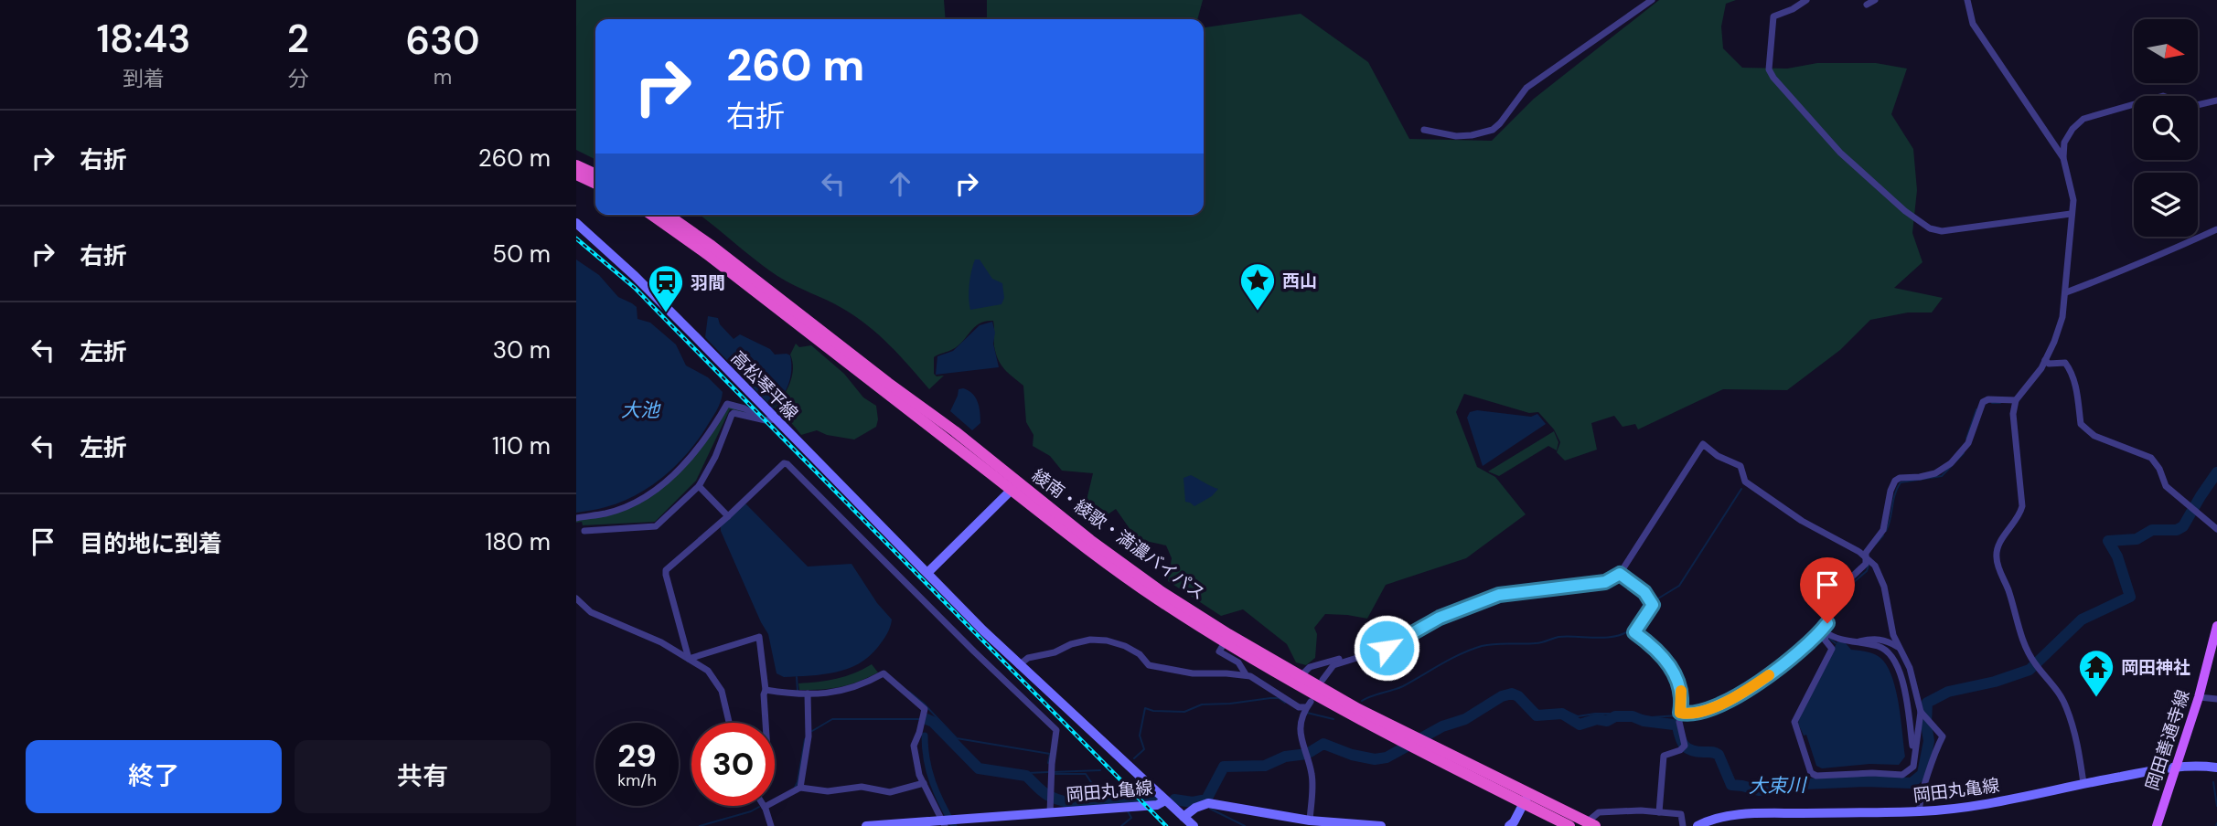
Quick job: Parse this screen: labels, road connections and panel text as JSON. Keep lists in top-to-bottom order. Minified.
{"streets":{"highway":["綾南・綾歌・満濃バイパス"],"main road":["高松琴平線","岡田善通寺線","岡田丸亀線"]},"crossings":[["高松琴平線","岡田丸亀線"],["岡田善通寺線","岡田丸亀線"]],"water":["大池","大束川"],"places":{"place":["西山"],"station":["羽間"],"temple":["岡田神社"]},"north":"right","page":{"eta":["18:43","到着","2","分","630","m"],"turn":["260 m","右折"],"list":[{"name":"右折","value":"260 m"},{"name":"右折","value":"50 m"},{"name":"左折","value":"30 m"},{"name":"左折","value":"110 m"},{"name":"目的地に到着","value":"180 m"}],"speed":"29 km/h","limit":"30","buttons":["終了","共有"]}}
